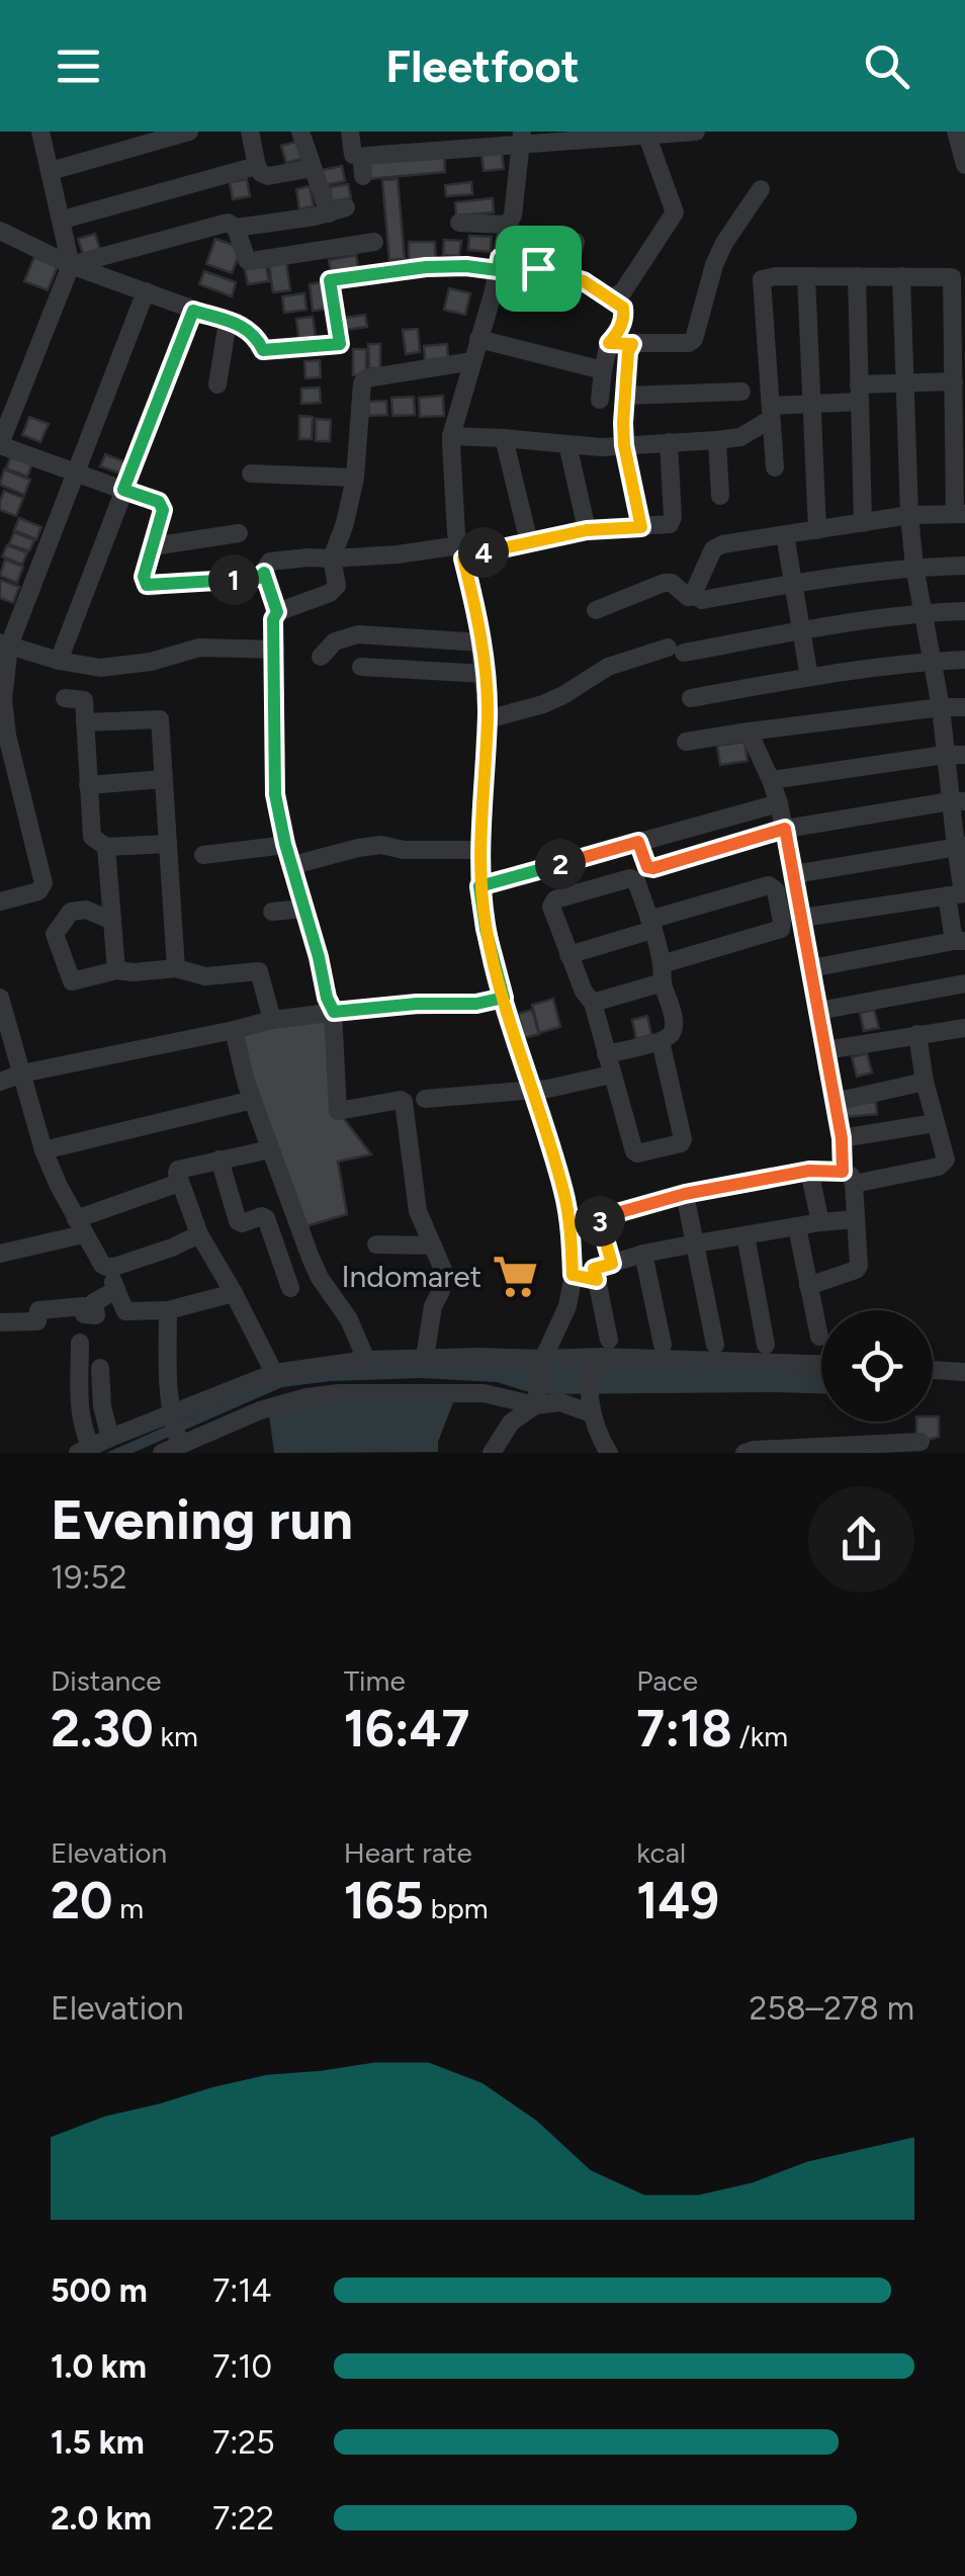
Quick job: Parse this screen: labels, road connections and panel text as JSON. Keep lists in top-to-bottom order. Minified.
{"places":{"supermarket":["Indomaret"]},"page":{"header":"Fleetfoot","pins":["4","1","2","3"],"heading":["Evening run","19:52"],"stats":[["Distance","2.30 km"],["Time","16:47"],["Pace","7:18 /km"],["Elevation","20 m"],["Heart rate","165 bpm"],["kcal","149"]],"chart":["Elevation","258–278 m"],"list":[{"name":"500 m","note":"7:14"},{"name":"1.0 km","note":"7:10"},{"name":"1.5 km","note":"7:25"},{"name":"2.0 km","note":"7:22"}]}}
